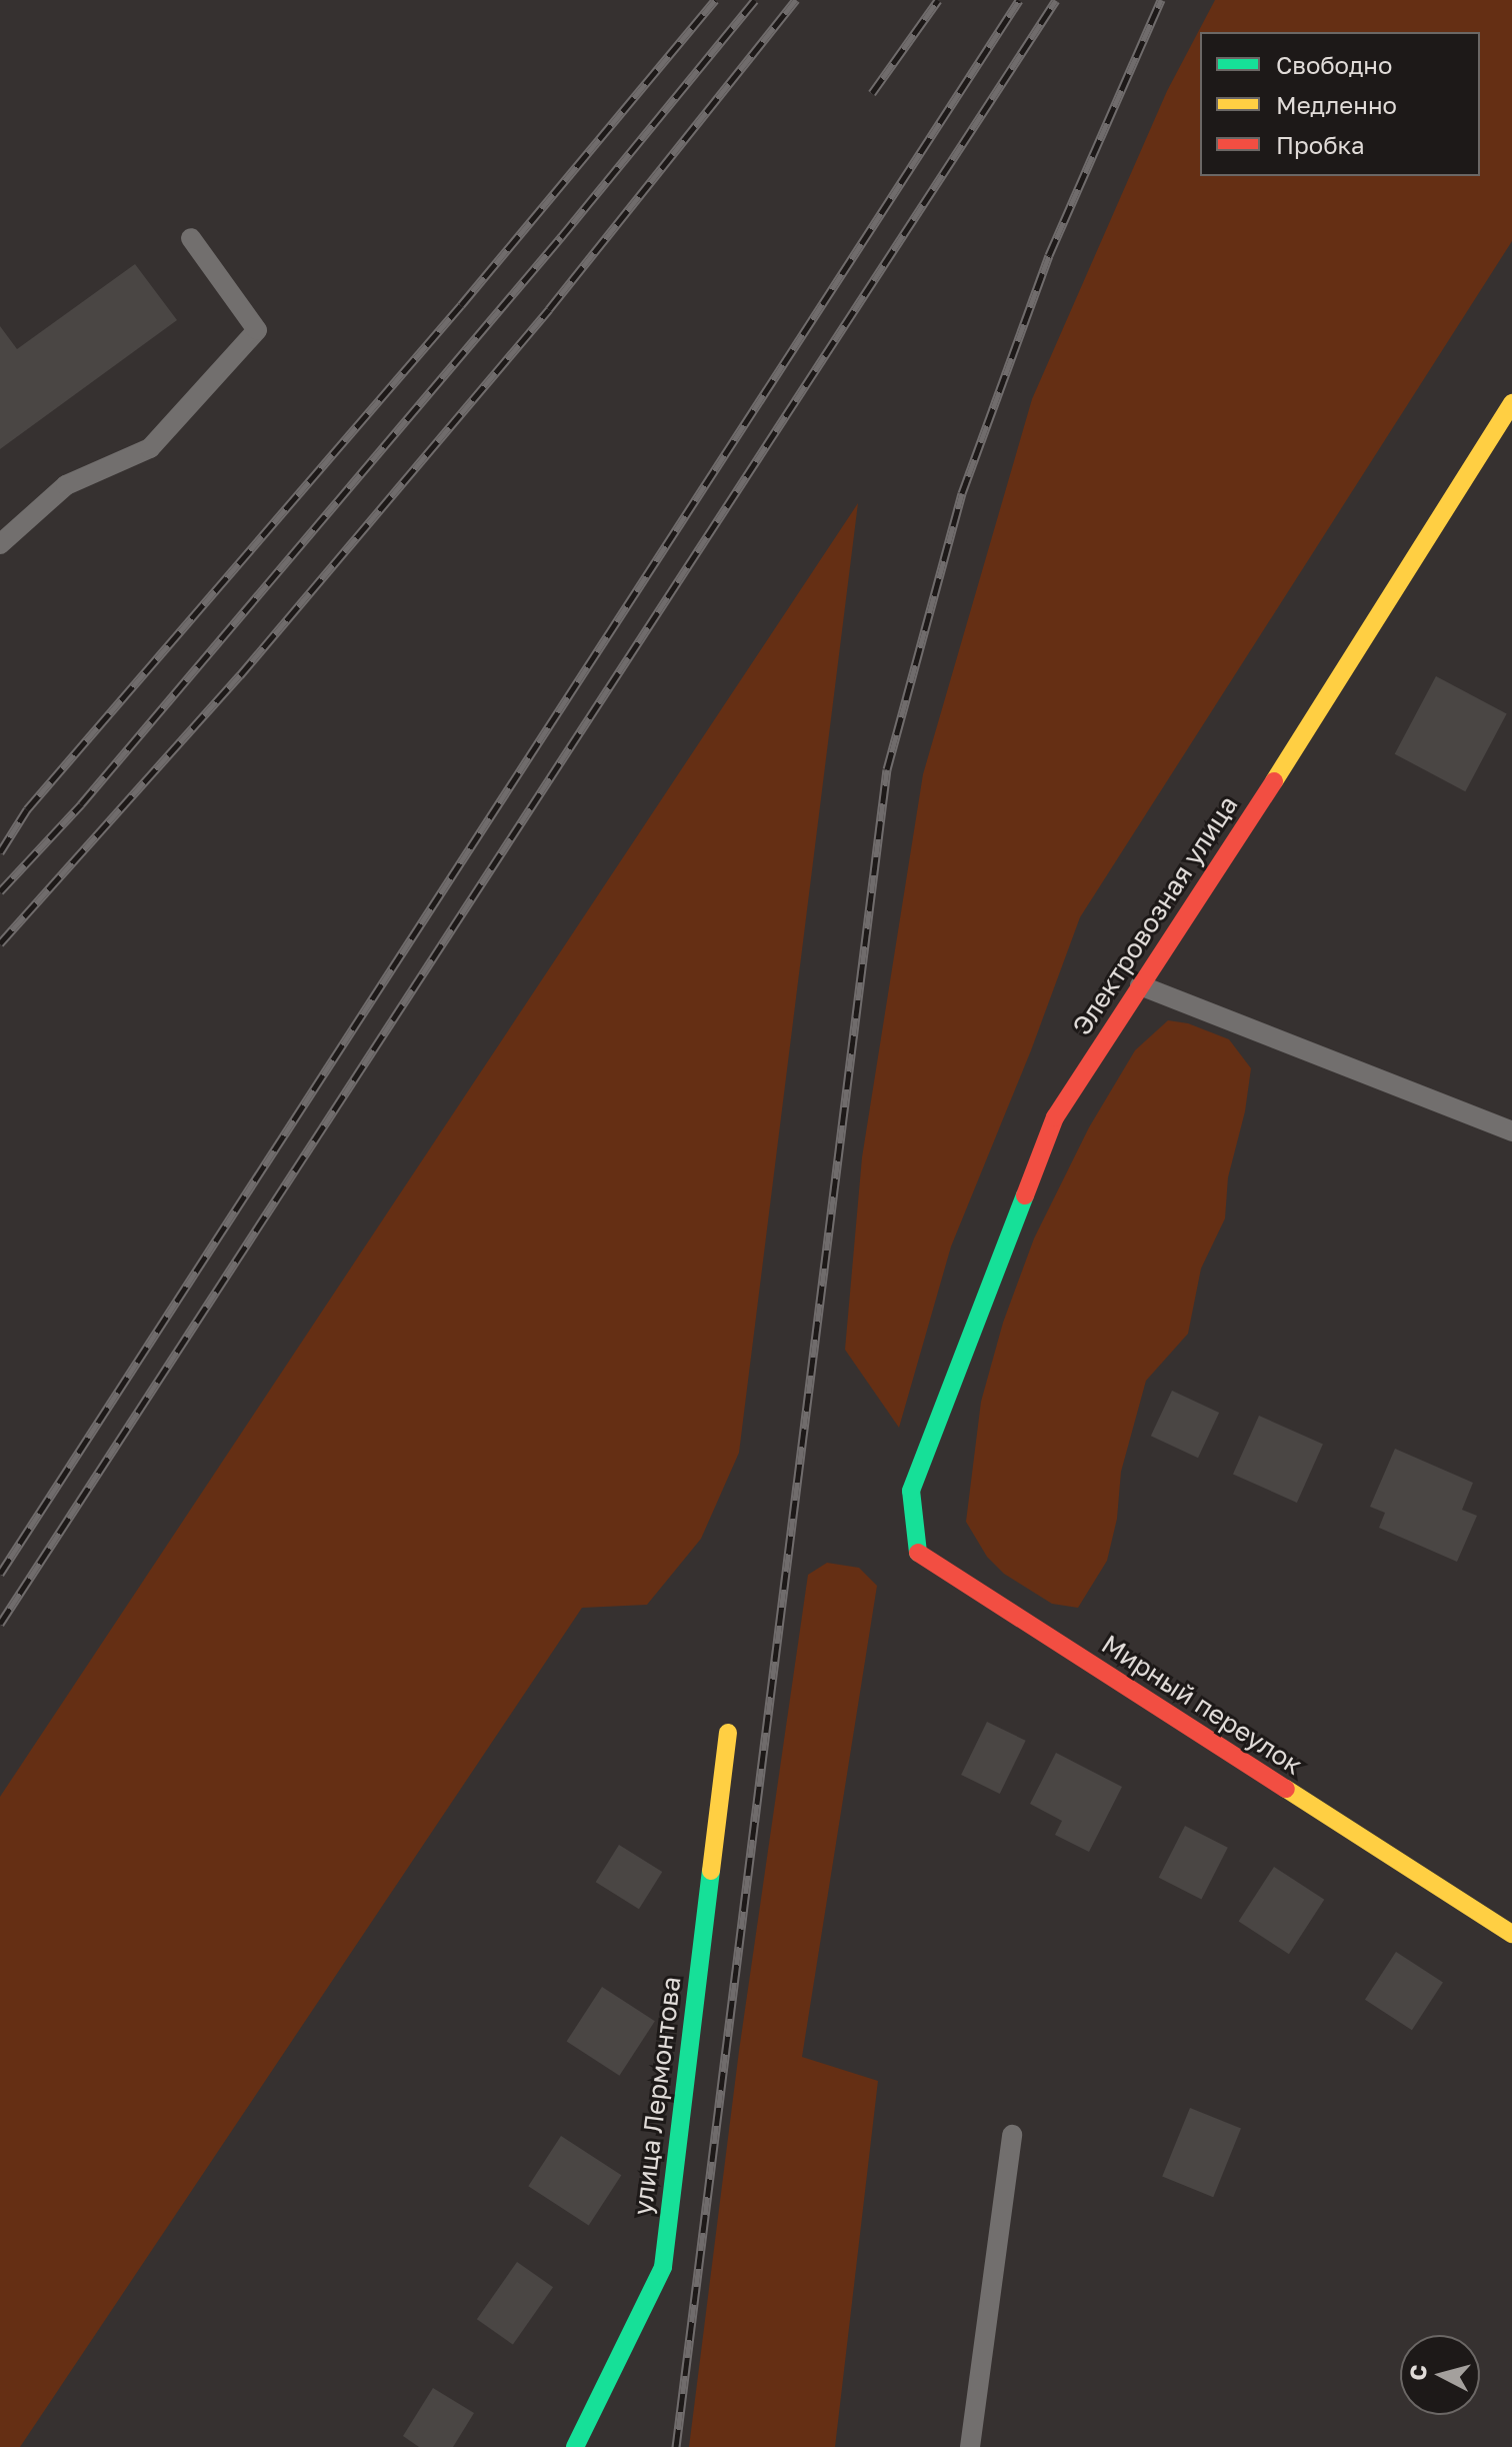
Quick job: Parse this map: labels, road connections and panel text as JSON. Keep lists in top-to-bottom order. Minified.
{"streets":{"street":["Электровозная улица","Мирный переулок","улица Лермонтова"]},"crossings":[["Электровозная улица","Мирный переулок"]],"legend":["Свободно","Медленно","Пробка"],"north":"left"}
